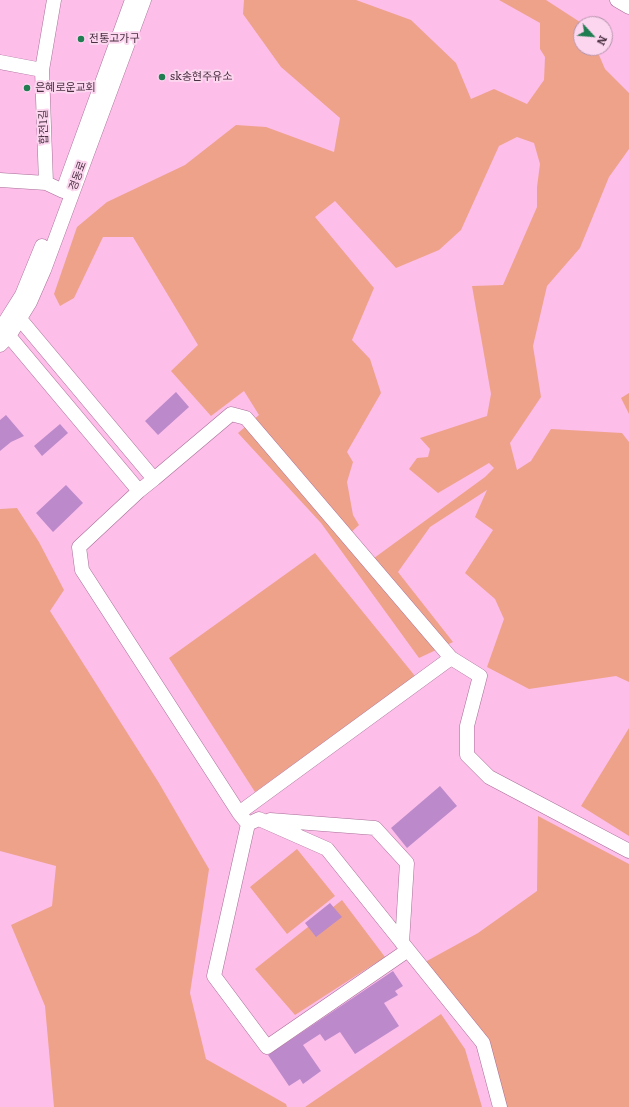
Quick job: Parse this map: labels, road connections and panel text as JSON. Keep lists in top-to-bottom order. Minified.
{"streets":{"street":["합전1길","경동로"]},"places":["전통고가구","sk송현주유소","은혜로운교회"],"north":"bottom right"}
